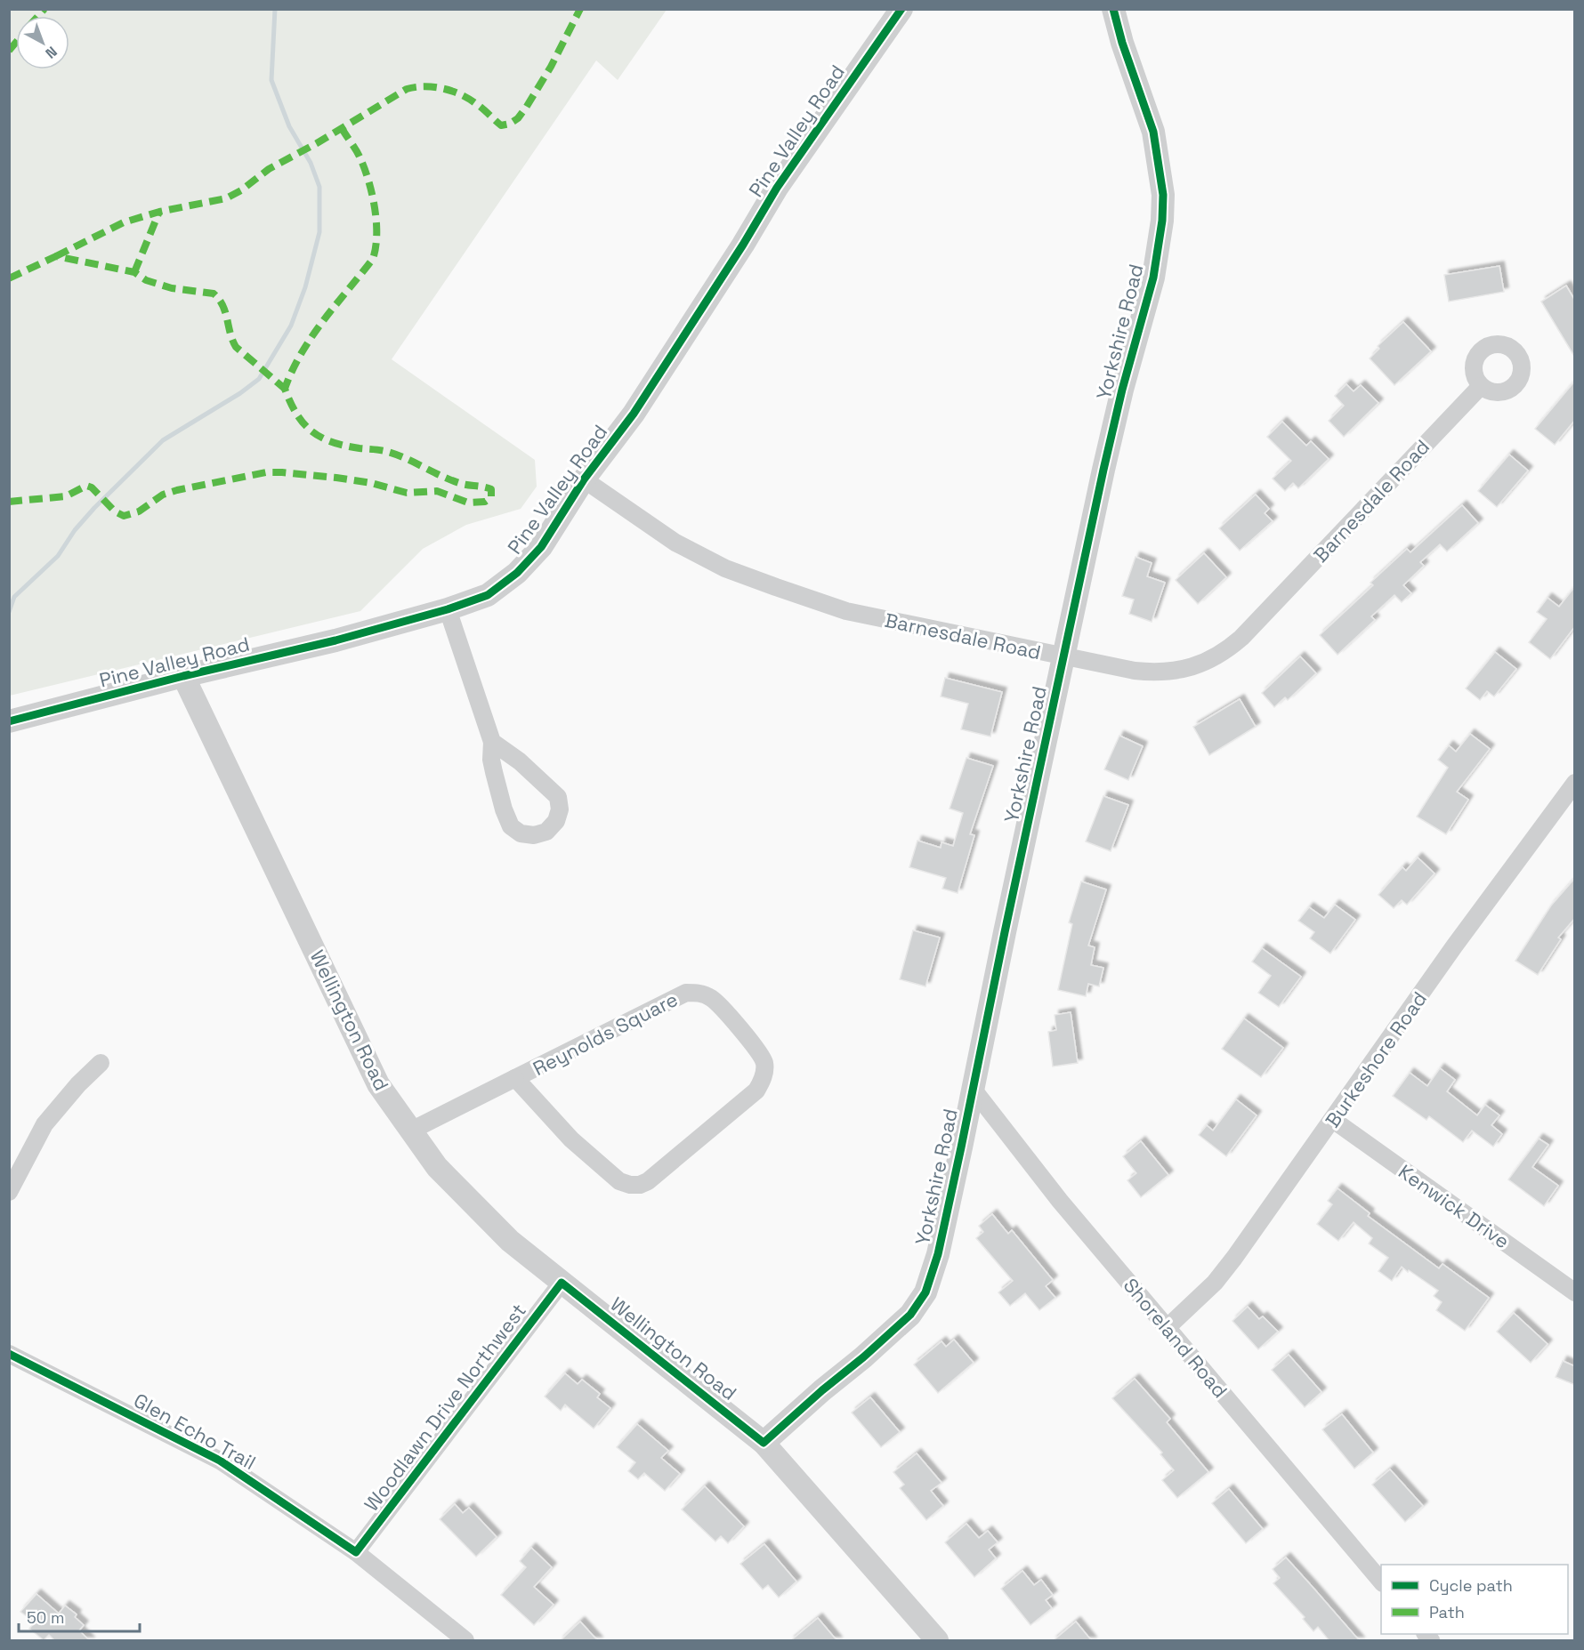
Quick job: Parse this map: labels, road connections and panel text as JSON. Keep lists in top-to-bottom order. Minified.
{"streets":{"street":["Pine Valley Road","Yorkshire Road","Barnesdale Road","Wellington Road","Reynolds Square","Burkeshore Road","Kenwick Drive","Shoreland Road","Woodlawn Drive Northwest","Glen Echo Trail"]},"crossings":[["Pine Valley Road","Barnesdale Road"],["Pine Valley Road","Wellington Road"],["Yorkshire Road","Barnesdale Road"],["Yorkshire Road","Wellington Road"],["Yorkshire Road","Shoreland Road"],["Wellington Road","Reynolds Square"],["Wellington Road","Woodlawn Drive Northwest"],["Burkeshore Road","Kenwick Drive"],["Burkeshore Road","Shoreland Road"],["Woodlawn Drive Northwest","Glen Echo Trail"]],"legend":["Cycle path","Path"],"scale_bar":"50 m","north":"bottom right"}
